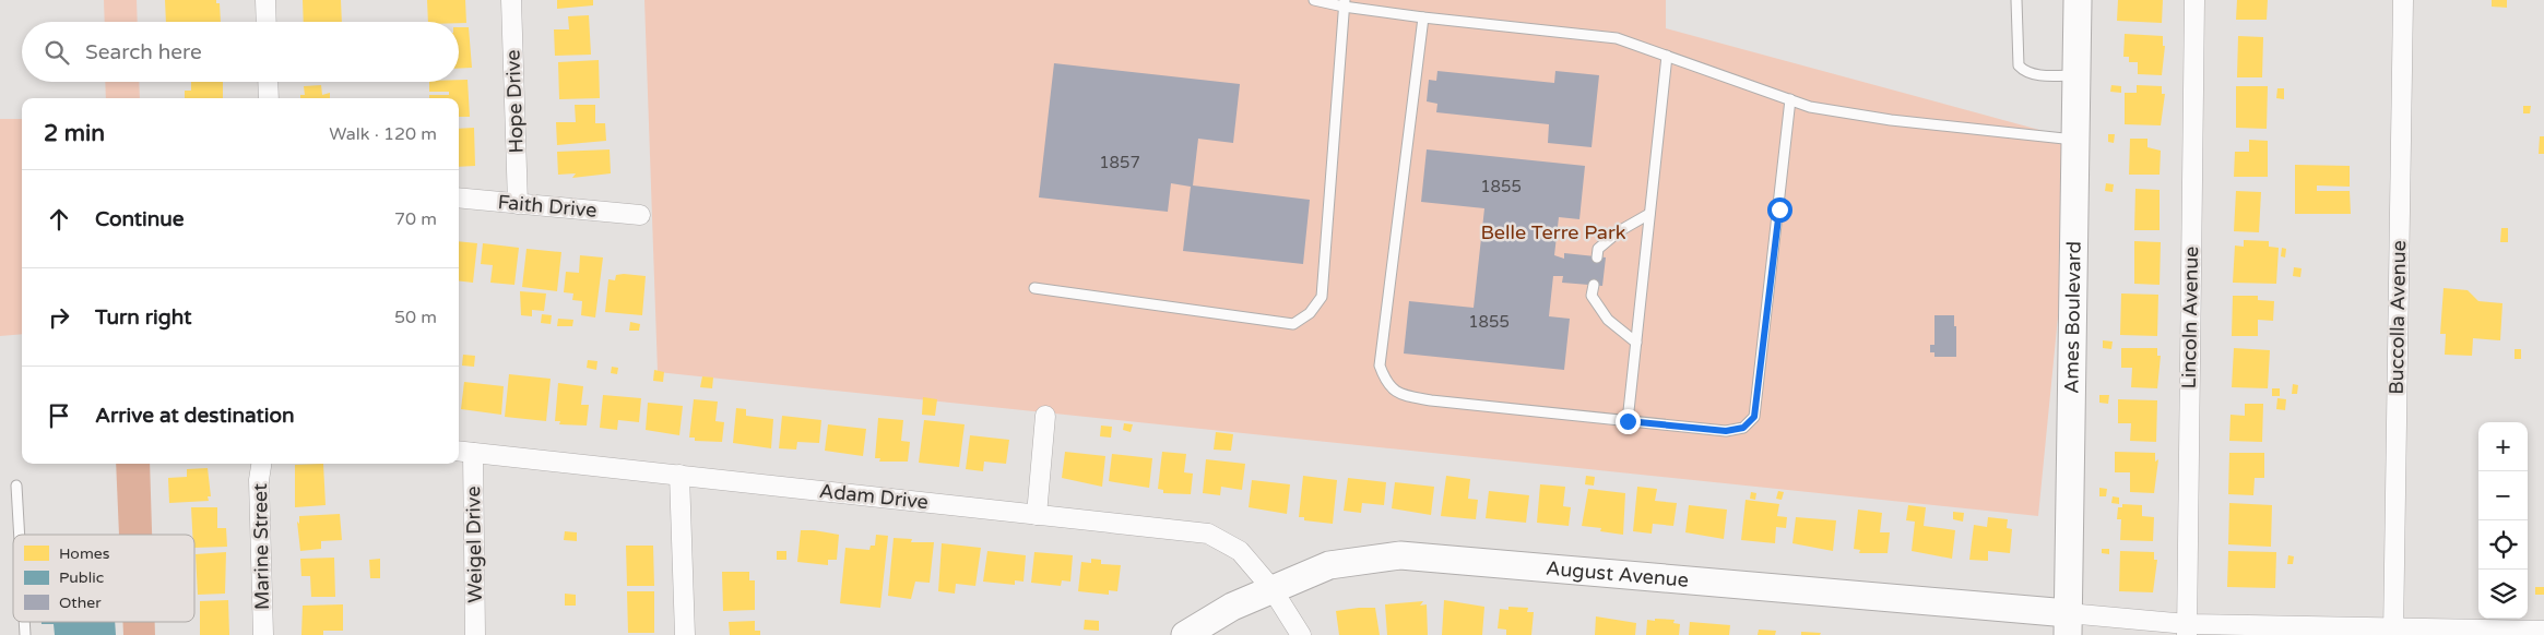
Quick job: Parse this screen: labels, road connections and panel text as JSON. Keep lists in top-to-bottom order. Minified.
{"streets":{"street":["Hope Drive","Faith Drive","Ames Boulevard","Lincoln Avenue","Buccolla Avenue","Adam Drive","Weigel Drive","Marine Street","August Avenue"]},"crossings":[["Hope Drive","Faith Drive"],["Ames Boulevard","August Avenue"],["Adam Drive","Weigel Drive"],["Adam Drive","August Avenue"]],"parks":["Belle Terre Park"],"house_numbers":["1857","1855","1855"],"legend":["Homes","Public","Other"],"page":{"search":"Search here","heading":["2 min","Walk · 120 m"],"list":[["Continue","70 m"],["Turn right","50 m"],"Arrive at destination"],"map_buttons":["+","−"]}}
